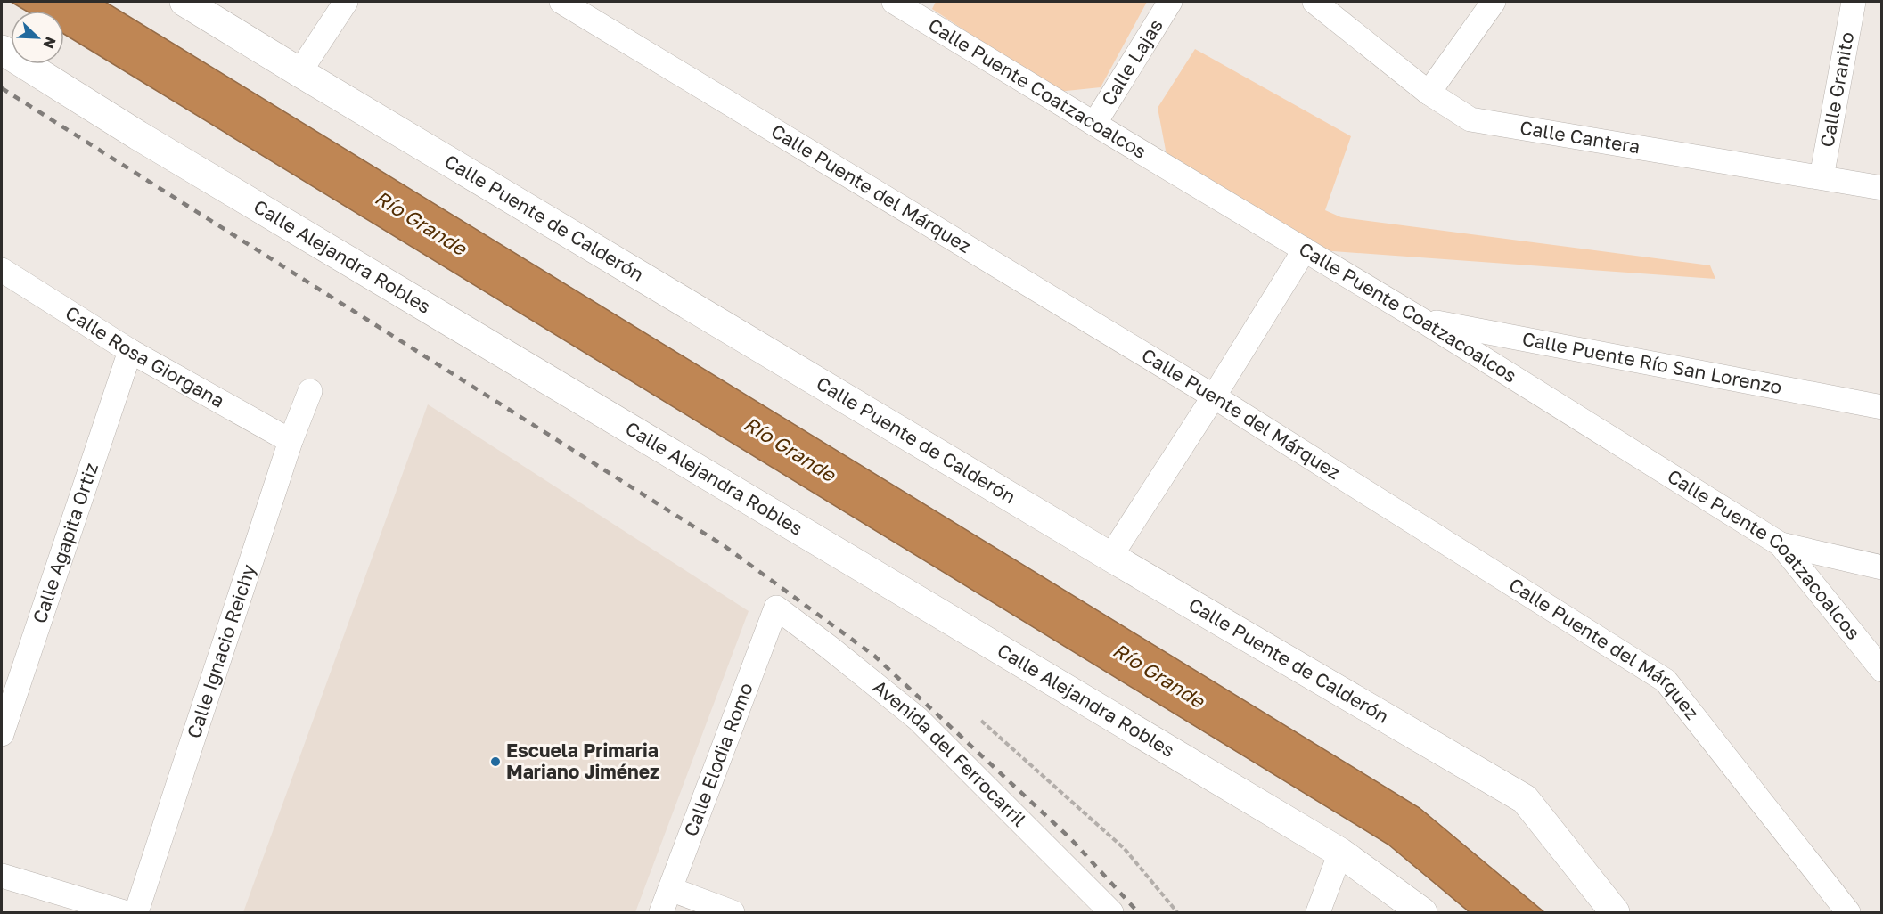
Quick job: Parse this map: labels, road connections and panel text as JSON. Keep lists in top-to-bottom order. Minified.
{"streets":{"main road":["Calle Puente de Calderón","Calle Alejandra Robles"],"street":["Calle Lajas","Calle Puente Coatzacoalcos","Calle Granito","Calle Cantera","Calle Puente del Márquez","Calle Rosa Giorgana","Calle Puente Río San Lorenzo","Calle Agapita Ortiz","Calle Ignacio Reichy","Avenida del Ferrocarril","Calle Elodia Romo"]},"crossings":[["Calle Lajas","Calle Puente Coatzacoalcos"],["Calle Puente Coatzacoalcos","Calle Puente Río San Lorenzo"],["Calle Granito","Calle Cantera"],["Calle Rosa Giorgana","Calle Agapita Ortiz"],["Calle Rosa Giorgana","Calle Ignacio Reichy"],["Avenida del Ferrocarril","Calle Elodia Romo"]],"water":["Río Grande"],"places":["Escuela Primaria Mariano Jiménez"],"north":"bottom right"}
